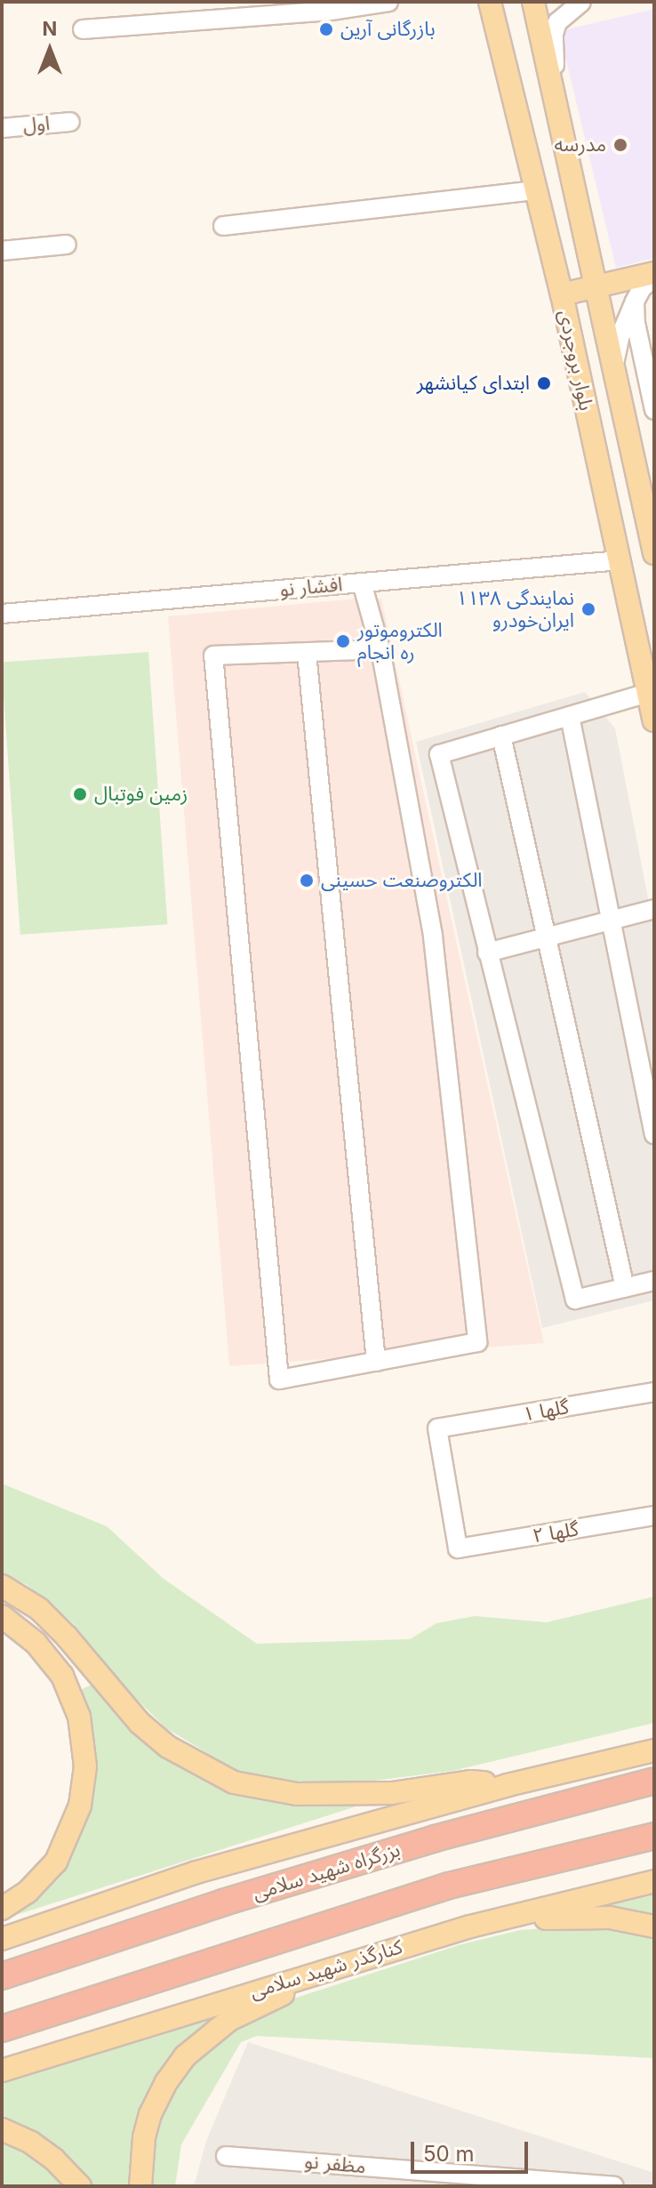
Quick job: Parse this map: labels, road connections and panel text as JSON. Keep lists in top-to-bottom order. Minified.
{"streets":{"highway":["بزرگراه شهید سلامی"],"main road":["بلوار بروجردی","کنارگذر شهید سلامی"],"street":["اول","افشار نو","گلها ۱","گلها ۲","مظفر نو"]},"crossings":[["بلوار بروجردی","افشار نو"],["گلها ۱","گلها ۲"]],"places":["بازرگانی آرین","مدرسه","ابتدای کیانشهر","نمایندگی ۱۱۳۸ ایران‌خودرو","الکتروموتور ره انجام","زمین فوتبال","الکتروصنعت حسینی"],"scale_bar":"50 m","north":"top"}
